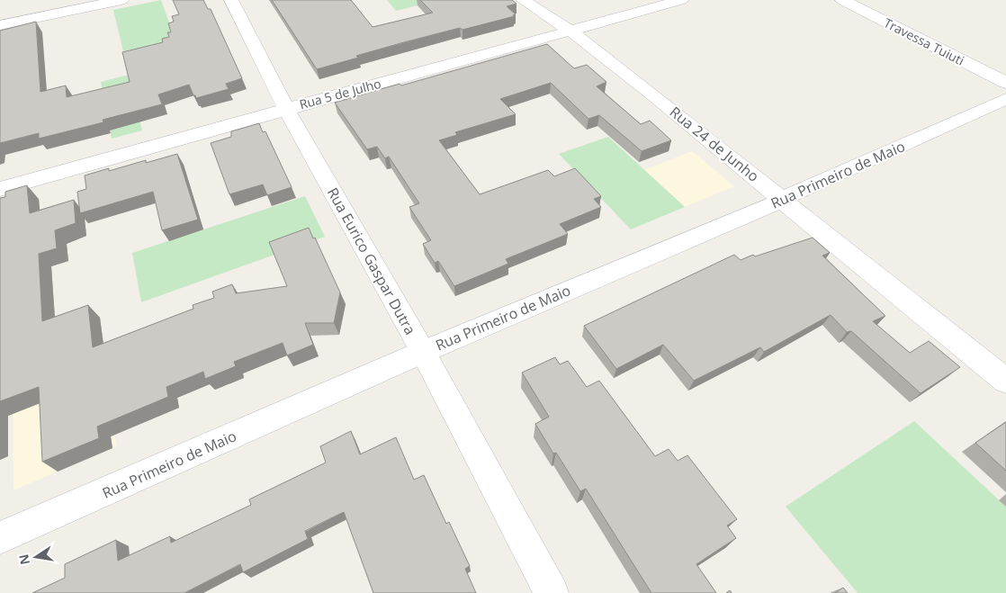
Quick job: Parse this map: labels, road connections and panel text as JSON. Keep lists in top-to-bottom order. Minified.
{"streets":{"street":["Travessa Tuiuti","Rua 5 de Julho","Rua 24 de Junho","Rua Primeiro de Maio","Rua Eurico Gaspar Dutra"]},"crossings":[["Rua 5 de Julho","Rua 24 de Junho"],["Rua 5 de Julho","Rua Eurico Gaspar Dutra"],["Rua 24 de Junho","Rua Primeiro de Maio"],["Rua Primeiro de Maio","Rua Eurico Gaspar Dutra"]],"north":"left"}
